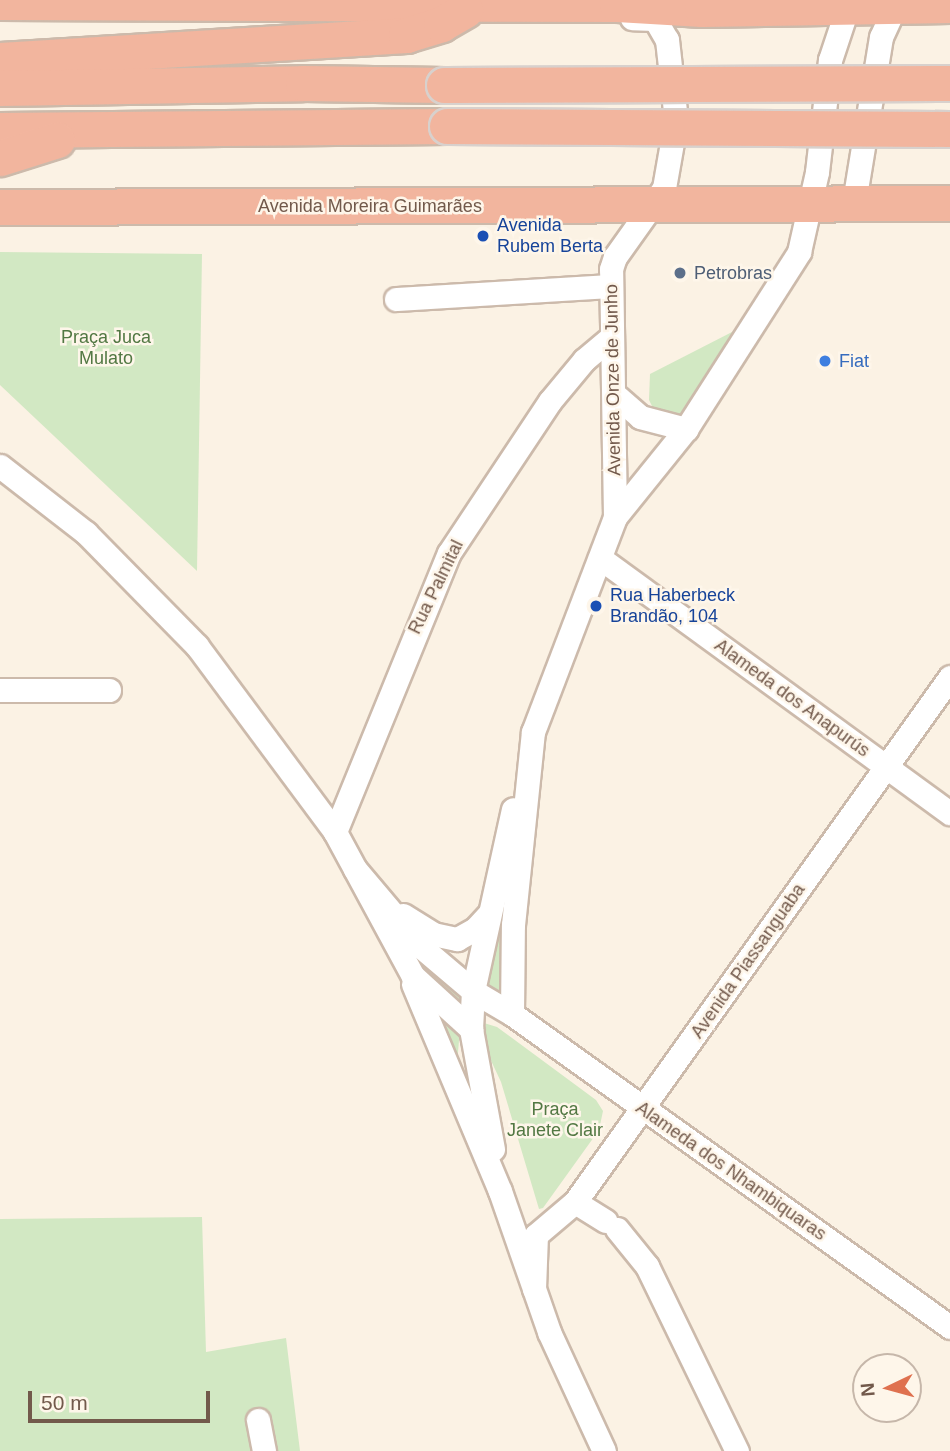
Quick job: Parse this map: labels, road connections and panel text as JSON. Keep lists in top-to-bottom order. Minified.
{"streets":{"highway":["Avenida Moreira Guimarães"],"street":["Avenida Onze de Junho","Rua Palmital","Alameda dos Anapurús","Avenida Piassanguaba","Alameda dos Nhambiquaras"]},"crossings":[["Avenida Moreira Guimarães","Avenida Onze de Junho"],["Avenida Onze de Junho","Rua Palmital"],["Alameda dos Anapurús","Avenida Piassanguaba"],["Avenida Piassanguaba","Alameda dos Nhambiquaras"]],"parks":["Praça Juca Mulato","Praça Janete Clair"],"places":["Avenida Rubem Berta","Petrobras","Fiat","Rua Haberbeck Brandão, 104"],"scale_bar":"50 m","north":"left"}
